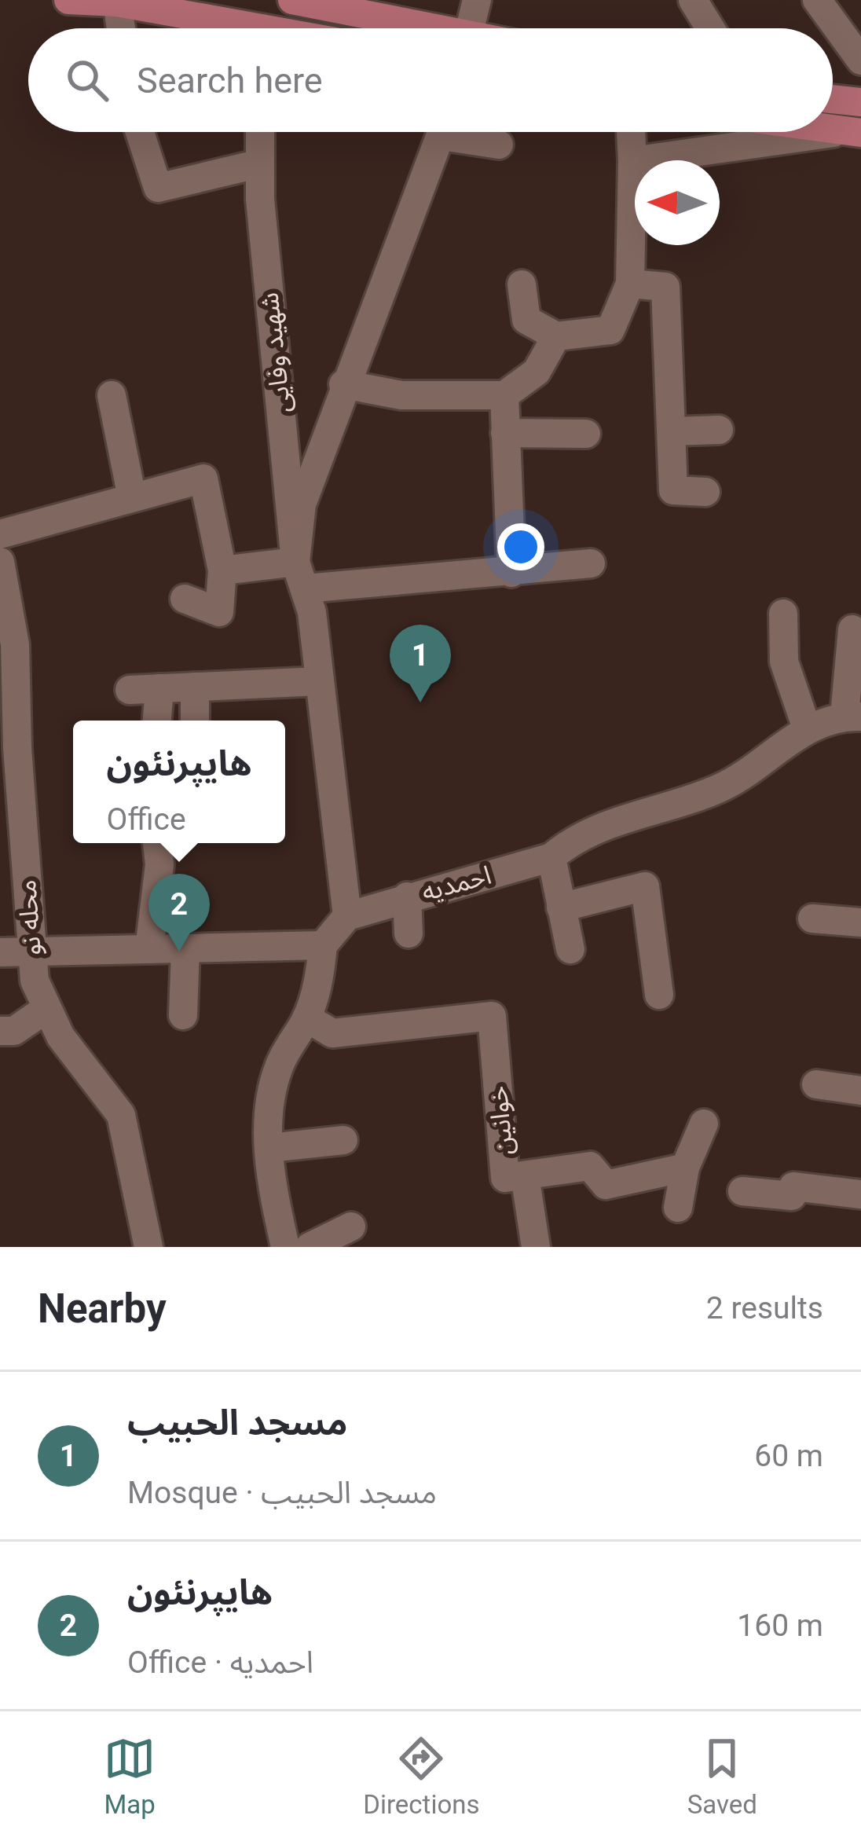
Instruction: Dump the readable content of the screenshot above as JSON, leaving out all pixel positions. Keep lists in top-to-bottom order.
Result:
{
  "streets": {
    "street": [
      "شهید وفایی",
      "احمدیه",
      "محله نو",
      "خوانین"
    ]
  },
  "north": "left",
  "page": {
    "search": "Search here",
    "pins": ["1", "2"],
    "popup": ["هایپرنئون", "Office"],
    "heading": ["Nearby", "2 results"],
    "list": [
      {
        "mark": "1",
        "name": "مسجد الحبیب",
        "note": "Mosque · مسجد الحبیب",
        "value": "60 m"
      },
      {
        "mark": "2",
        "name": "هایپرنئون",
        "note": "Office · احمدیه",
        "value": "160 m"
      }
    ],
    "nav": ["Map", "Directions", "Saved"]
  }
}
